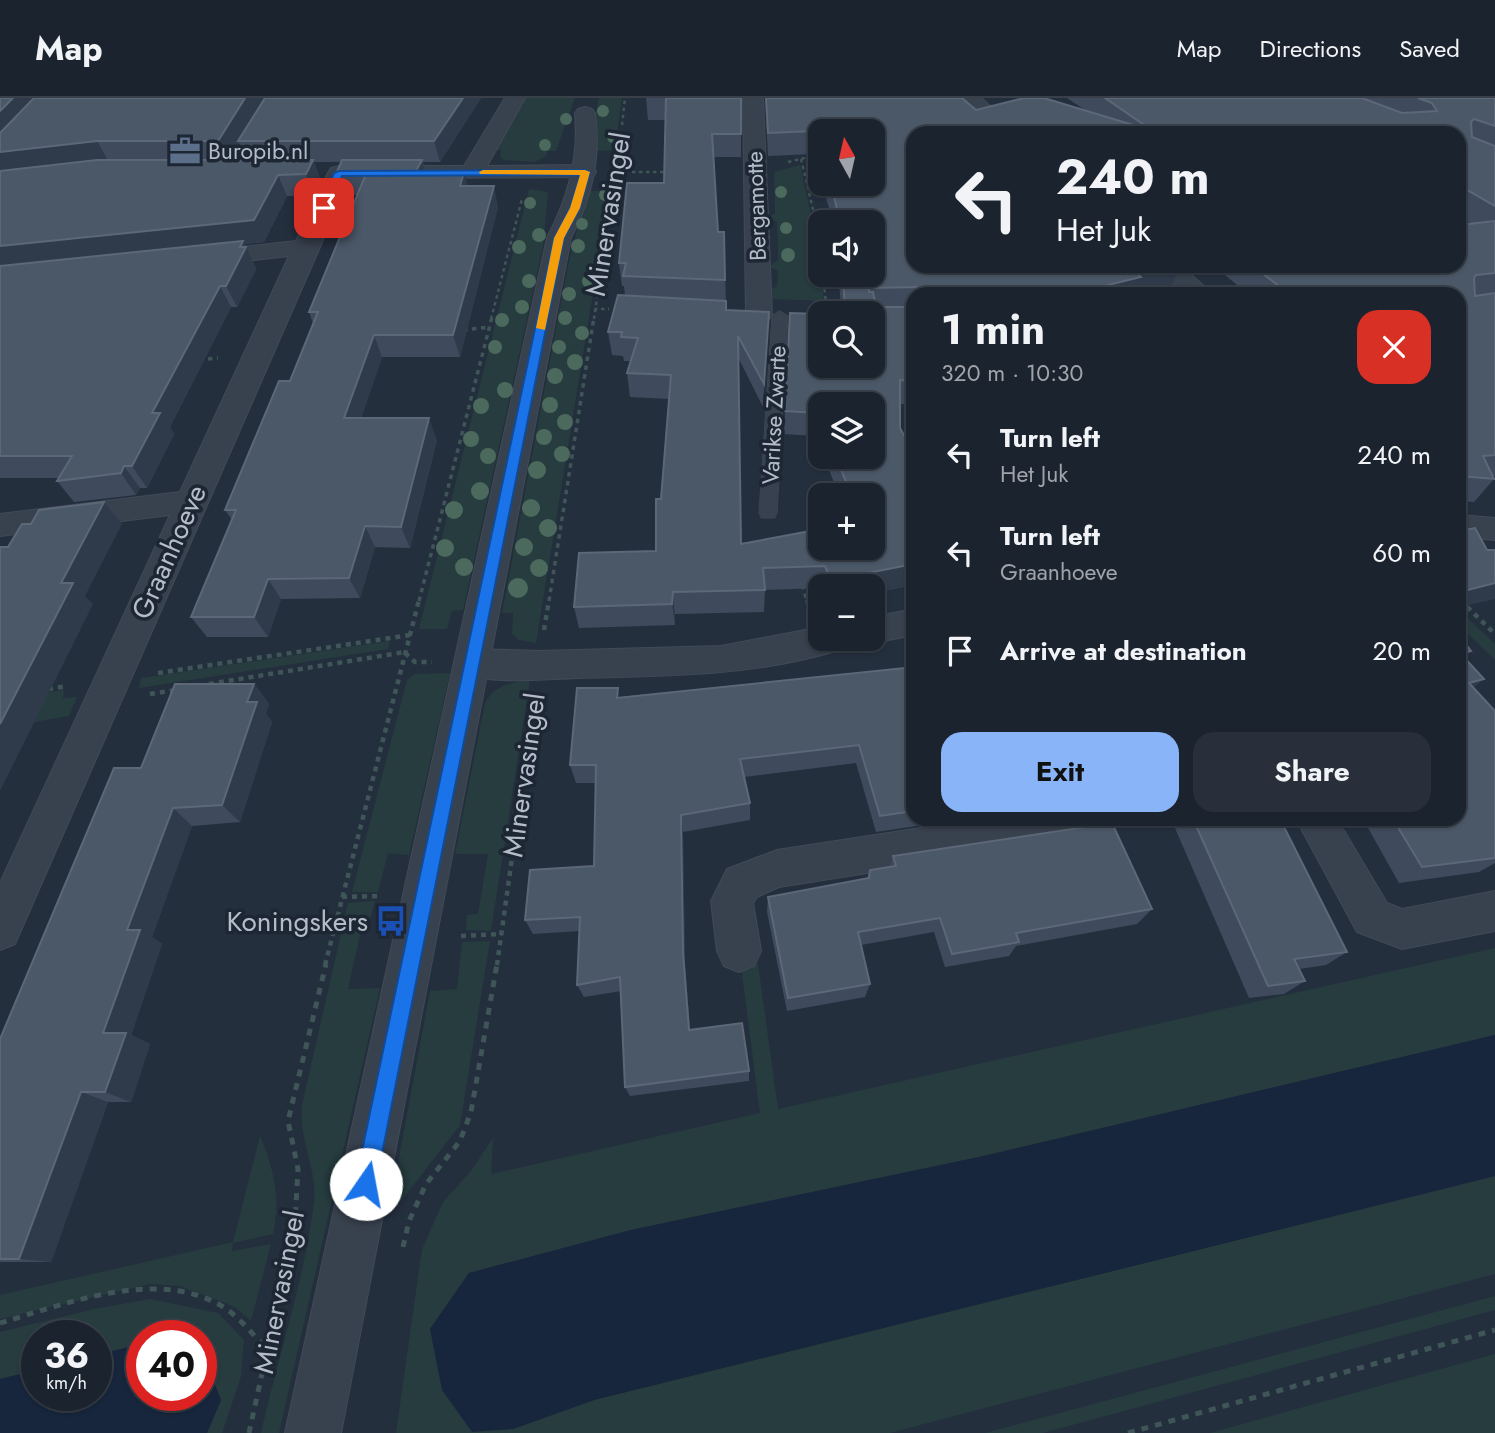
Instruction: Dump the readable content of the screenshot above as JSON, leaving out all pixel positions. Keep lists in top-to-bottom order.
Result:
{
  "streets": {
    "street": ["Bergamotte", "Minervasingel", "Graanhoeve"],
    "lane": ["Varikse Zwarte"]
  },
  "crossings": [
    ["Bergamotte", "Varikse Zwarte"]
  ],
  "places": {
    "office": ["Buropib.nl"],
    "bus stop": ["Koningskers"]
  },
  "north": "top",
  "page": {
    "header": "Map",
    "nav": ["Map", "Directions", "Saved"],
    "map_buttons": ["+", "−"],
    "turn": ["240 m", "Het Juk"],
    "heading": ["1 min", "320 m · 10:30"],
    "list": [
      {
        "name": "Turn left",
        "note": "Het Juk",
        "value": "240 m"
      },
      {
        "name": "Turn left",
        "note": "Graanhoeve",
        "value": "60 m"
      },
      {
        "name": "Arrive at destination",
        "value": "20 m"
      }
    ],
    "buttons": ["Exit", "Share"],
    "speed": "36 km/h",
    "limit": "40"
  }
}
